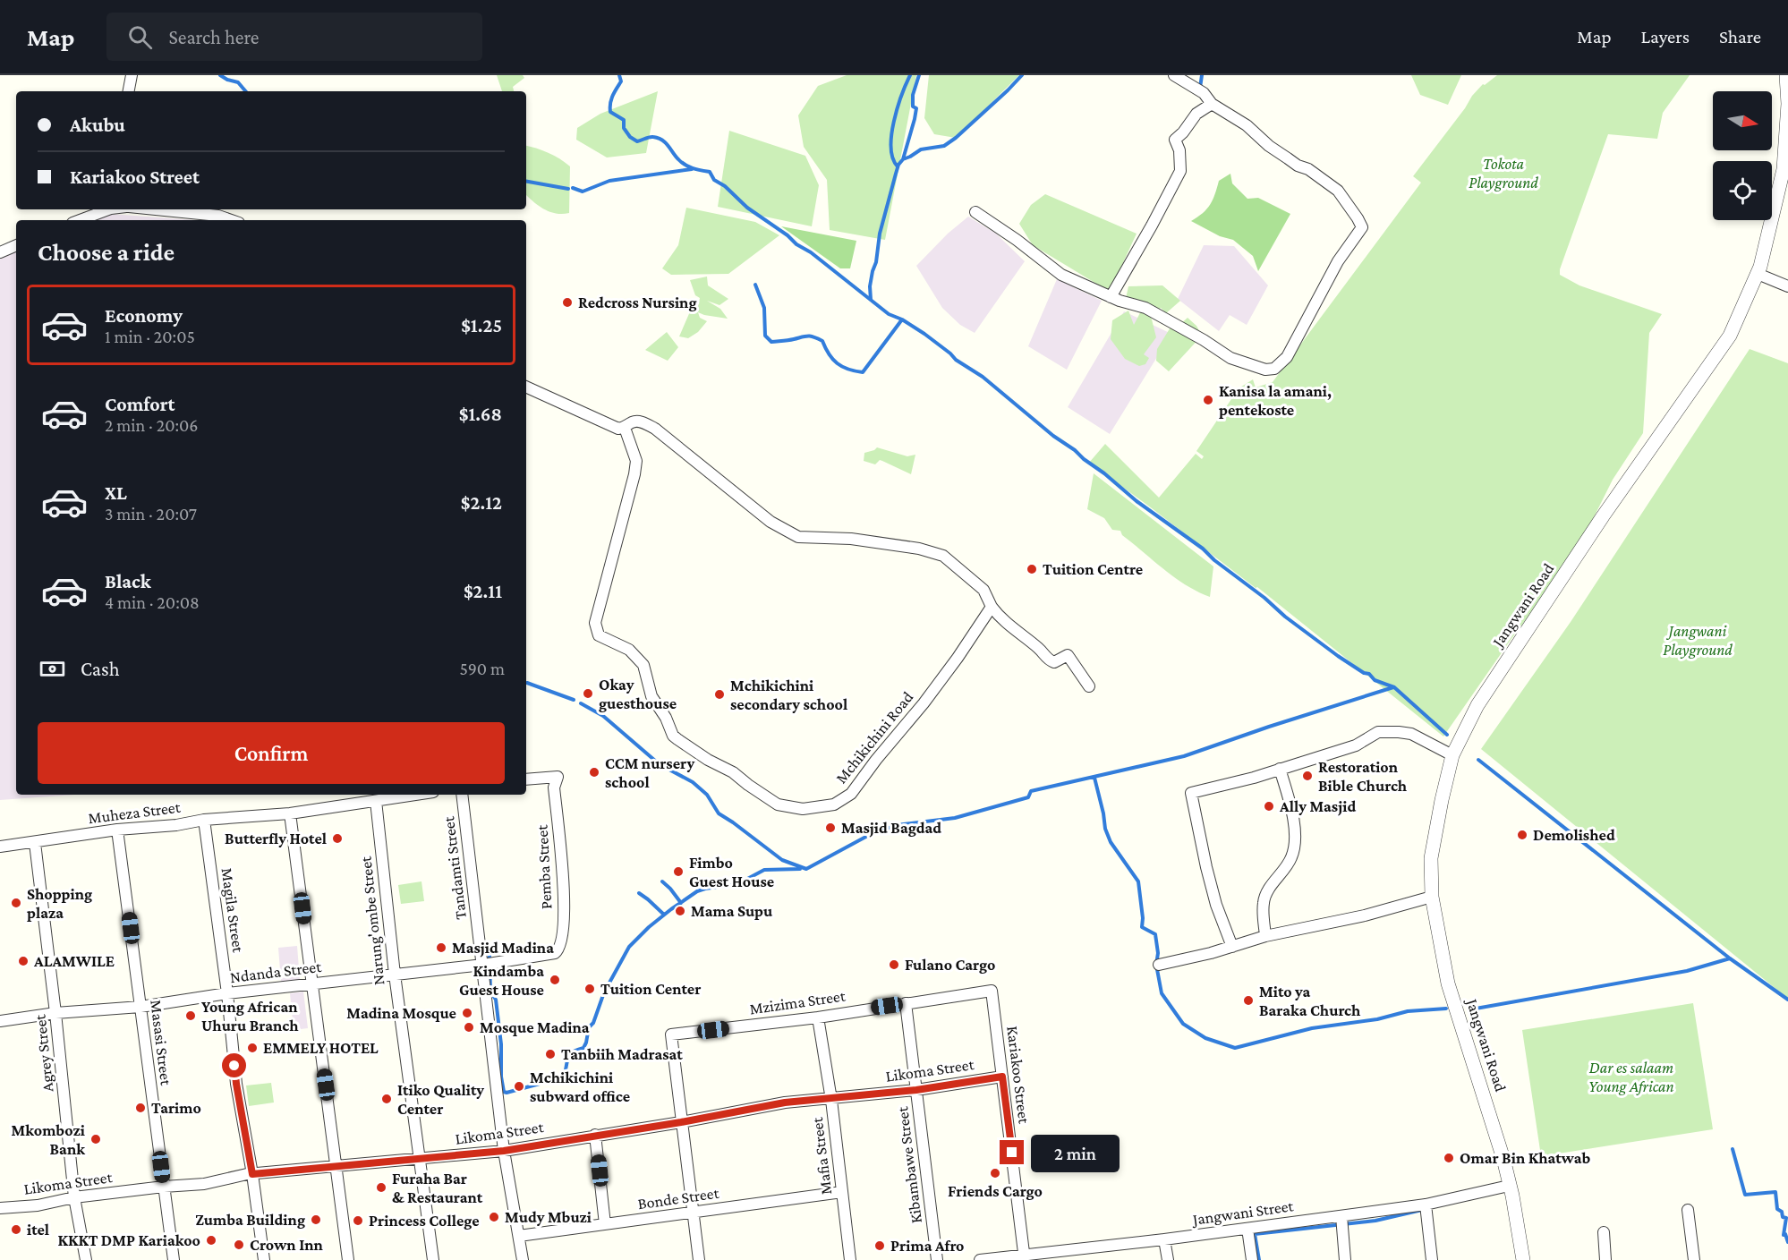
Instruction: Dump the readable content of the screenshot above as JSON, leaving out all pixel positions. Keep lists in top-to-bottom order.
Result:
{
  "streets": {
    "street": [
      "Jangwani Road",
      "Mchikichini Road",
      "Muheza Street",
      "Pemba Street",
      "Tandamti Street",
      "Magila Street",
      "Narung'ombe Street",
      "Ndanda Street",
      "Mzizima Street",
      "Masasi Street",
      "Agrey Street",
      "Likoma Street",
      "Kariakoo Street",
      "Mafia Street",
      "Kibambawe Street",
      "Bonde Street",
      "Jangwani Street"
    ]
  },
  "crossings": [
    ["Jangwani Road", "Jangwani Street"],
    ["Muheza Street", "Magila Street"],
    ["Muheza Street", "Narung'ombe Street"],
    ["Muheza Street", "Masasi Street"],
    ["Muheza Street", "Agrey Street"],
    ["Pemba Street", "Ndanda Street"],
    ["Tandamti Street", "Ndanda Street"],
    ["Tandamti Street", "Likoma Street"],
    ["Tandamti Street", "Bonde Street"],
    ["Magila Street", "Ndanda Street"],
    ["Magila Street", "Likoma Street"],
    ["Narung'ombe Street", "Ndanda Street"],
    ["Narung'ombe Street", "Likoma Street"],
    ["Ndanda Street", "Masasi Street"],
    ["Ndanda Street", "Agrey Street"],
    ["Mzizima Street", "Likoma Street"],
    ["Mzizima Street", "Kariakoo Street"],
    ["Mzizima Street", "Mafia Street"],
    ["Mzizima Street", "Kibambawe Street"],
    ["Masasi Street", "Likoma Street"],
    ["Agrey Street", "Likoma Street"],
    ["Likoma Street", "Kariakoo Street"],
    ["Likoma Street", "Mafia Street"],
    ["Likoma Street", "Kibambawe Street"],
    ["Kariakoo Street", "Jangwani Street"],
    ["Mafia Street", "Bonde Street"]
  ],
  "parks": ["Tokota Playground", "Jangwani Playground", "Dar es salaam Young African"],
  "places": [
    "Redcross Nursing",
    "Kanisa la amani, pentekoste",
    "Tuition Centre",
    "Okay guesthouse",
    "Mchikichini secondary school",
    "CCM nursery school",
    "Restoration Bible Church",
    "Ally Masjid",
    "Masjid Bagdad",
    "Demolished",
    "Butterfly Hotel",
    "Fimbo Guest House",
    "Shopping plaza",
    "Mama Supu",
    "Masjid Madina",
    "ALAMWILE",
    "Fulano Cargo",
    "Kindamba Guest House",
    "Tuition Center",
    "Mito ya Baraka Church",
    "Madina Mosque",
    "Young African Uhuru Branch",
    "Mosque Madina",
    "EMMELY HOTEL",
    "Tanbiih Madrasat",
    "Mchikichini subward office",
    "Itiko Quality Center",
    "Tarimo",
    "Mkombozi Bank",
    "Omar Bin Khatwab",
    "Friends Cargo",
    "Furaha Bar & Restaurant",
    "Mudy Mbuzi",
    "Zumba Building",
    "Princess College",
    "itel",
    "KKKT DMP Kariakoo",
    "Crown Inn",
    "Prima Afro"
  ],
  "north": "right",
  "page": {
    "header": "Map",
    "search": "Search here",
    "nav": ["Map", "Layers", "Share"],
    "banner": ["Akubu", "Kariakoo Street"],
    "heading": "Choose a ride",
    "list": [
      {
        "name": "Economy",
        "note": "1 min · 20:05",
        "value": "$1.25"
      },
      {
        "name": "Comfort",
        "note": "2 min · 20:06",
        "value": "$1.68"
      },
      {
        "name": "XL",
        "note": "3 min · 20:07",
        "value": "$2.12"
      },
      {
        "name": "Black",
        "note": "4 min · 20:08",
        "value": "$2.11"
      }
    ],
    "pay": ["Cash", "590 m"],
    "buttons": "Confirm",
    "bubble": "2 min"
  }
}
